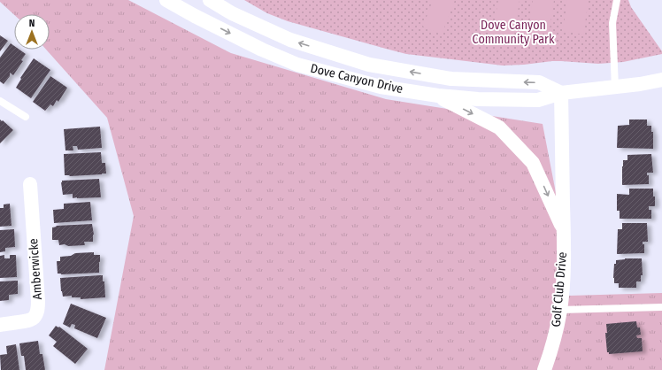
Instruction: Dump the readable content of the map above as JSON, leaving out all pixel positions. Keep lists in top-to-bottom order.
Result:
{
  "streets": {
    "street": ["Dove Canyon Drive", "Amberwicke", "Golf Club Drive"]
  },
  "crossings": [
    ["Dove Canyon Drive", "Golf Club Drive"]
  ],
  "one_way": ["Golf Club Drive"],
  "parks": ["Dove Canyon Community Park"],
  "north": "top"
}
